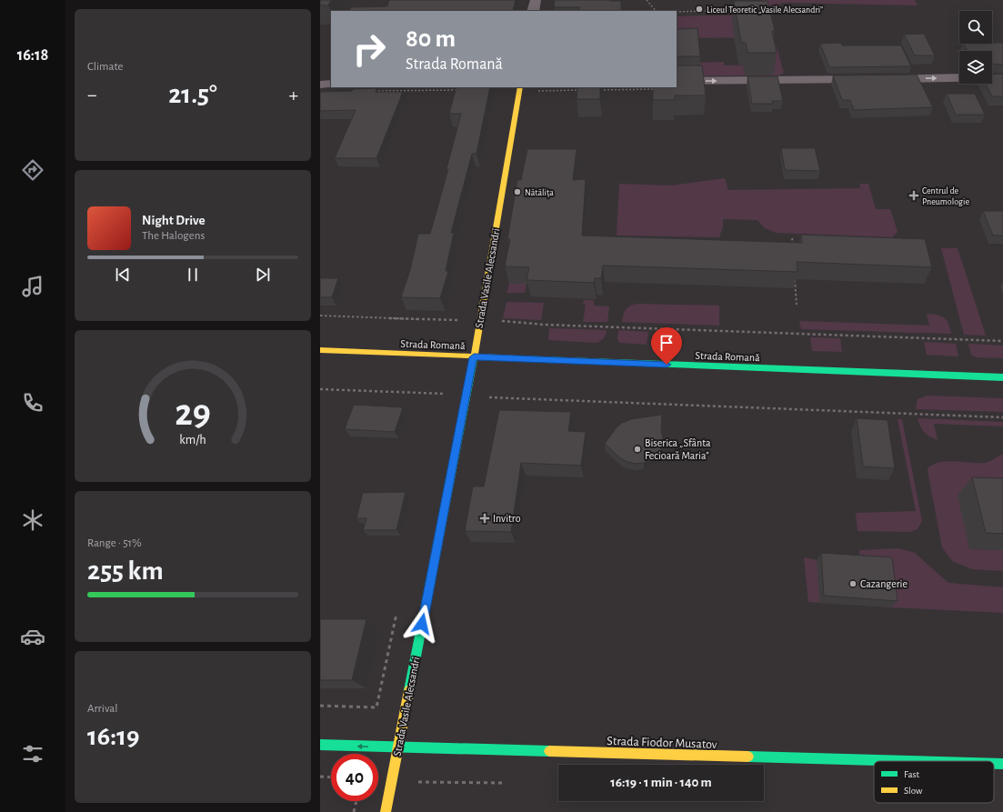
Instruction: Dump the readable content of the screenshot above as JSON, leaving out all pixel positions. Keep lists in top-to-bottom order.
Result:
{
  "streets": {
    "street": ["Strada Vasile Alecsandri", "Strada Romană", "Strada Fiodor Musatov"]
  },
  "crossings": [
    ["Strada Vasile Alecsandri", "Strada Romană"],
    ["Strada Vasile Alecsandri", "Strada Fiodor Musatov"]
  ],
  "places": {
    "other": [
      "Liceul Teoretic „Vasile Alecsandri”",
      "Nătălița",
      "Biserica „Sfânta Fecioară Maria”",
      "Cazangerie"
    ],
    "health": ["Centrul de Pneumologie", "Invitro"]
  },
  "legend": ["Fast", "Slow"],
  "page": {
    "tabs": "16:18",
    "tile": [
      "Climate",
      ["Range · 51%", "255 km"],
      ["Arrival", "16:19"]
    ],
    "turn": ["80 m", "Strada Romană"],
    "heat": ["−", "21.5°", "+"],
    "song": ["Night Drive", "The Halogens"],
    "limit": "40",
    "trip": "16:19 · 1 min · 140 m",
    "gauge": ["29", "km/h"]
  }
}
